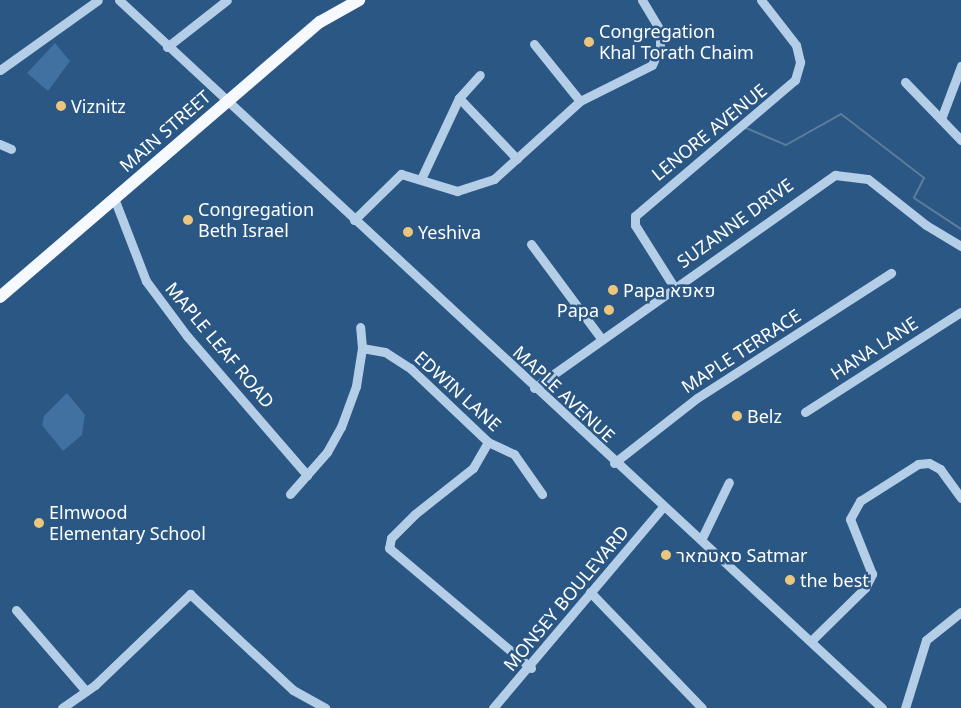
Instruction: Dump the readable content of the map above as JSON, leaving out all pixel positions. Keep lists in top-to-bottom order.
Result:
{
  "streets": {
    "main road": ["MAIN STREET"],
    "street": [
      "LENORE AVENUE",
      "SUZANNE DRIVE",
      "MAPLE LEAF ROAD",
      "HANA LANE",
      "MAPLE TERRACE",
      "EDWIN LANE",
      "MAPLE AVENUE",
      "MONSEY BOULEVARD"
    ]
  },
  "crossings": [
    ["MAIN STREET", "MAPLE LEAF ROAD"],
    ["MAIN STREET", "MAPLE AVENUE"],
    ["LENORE AVENUE", "SUZANNE DRIVE"],
    ["SUZANNE DRIVE", "MAPLE AVENUE"],
    ["MAPLE TERRACE", "MAPLE AVENUE"],
    ["MAPLE AVENUE", "MONSEY BOULEVARD"]
  ],
  "places": [
    "Congregation Khal Torath Chaim",
    "Viznitz",
    "Congregation Beth Israel",
    "Yeshiva",
    "Papa פאפא",
    "Papa",
    "Belz",
    "Elmwood Elementary School",
    "סאטמאר Satmar",
    "the best"
  ]
}
